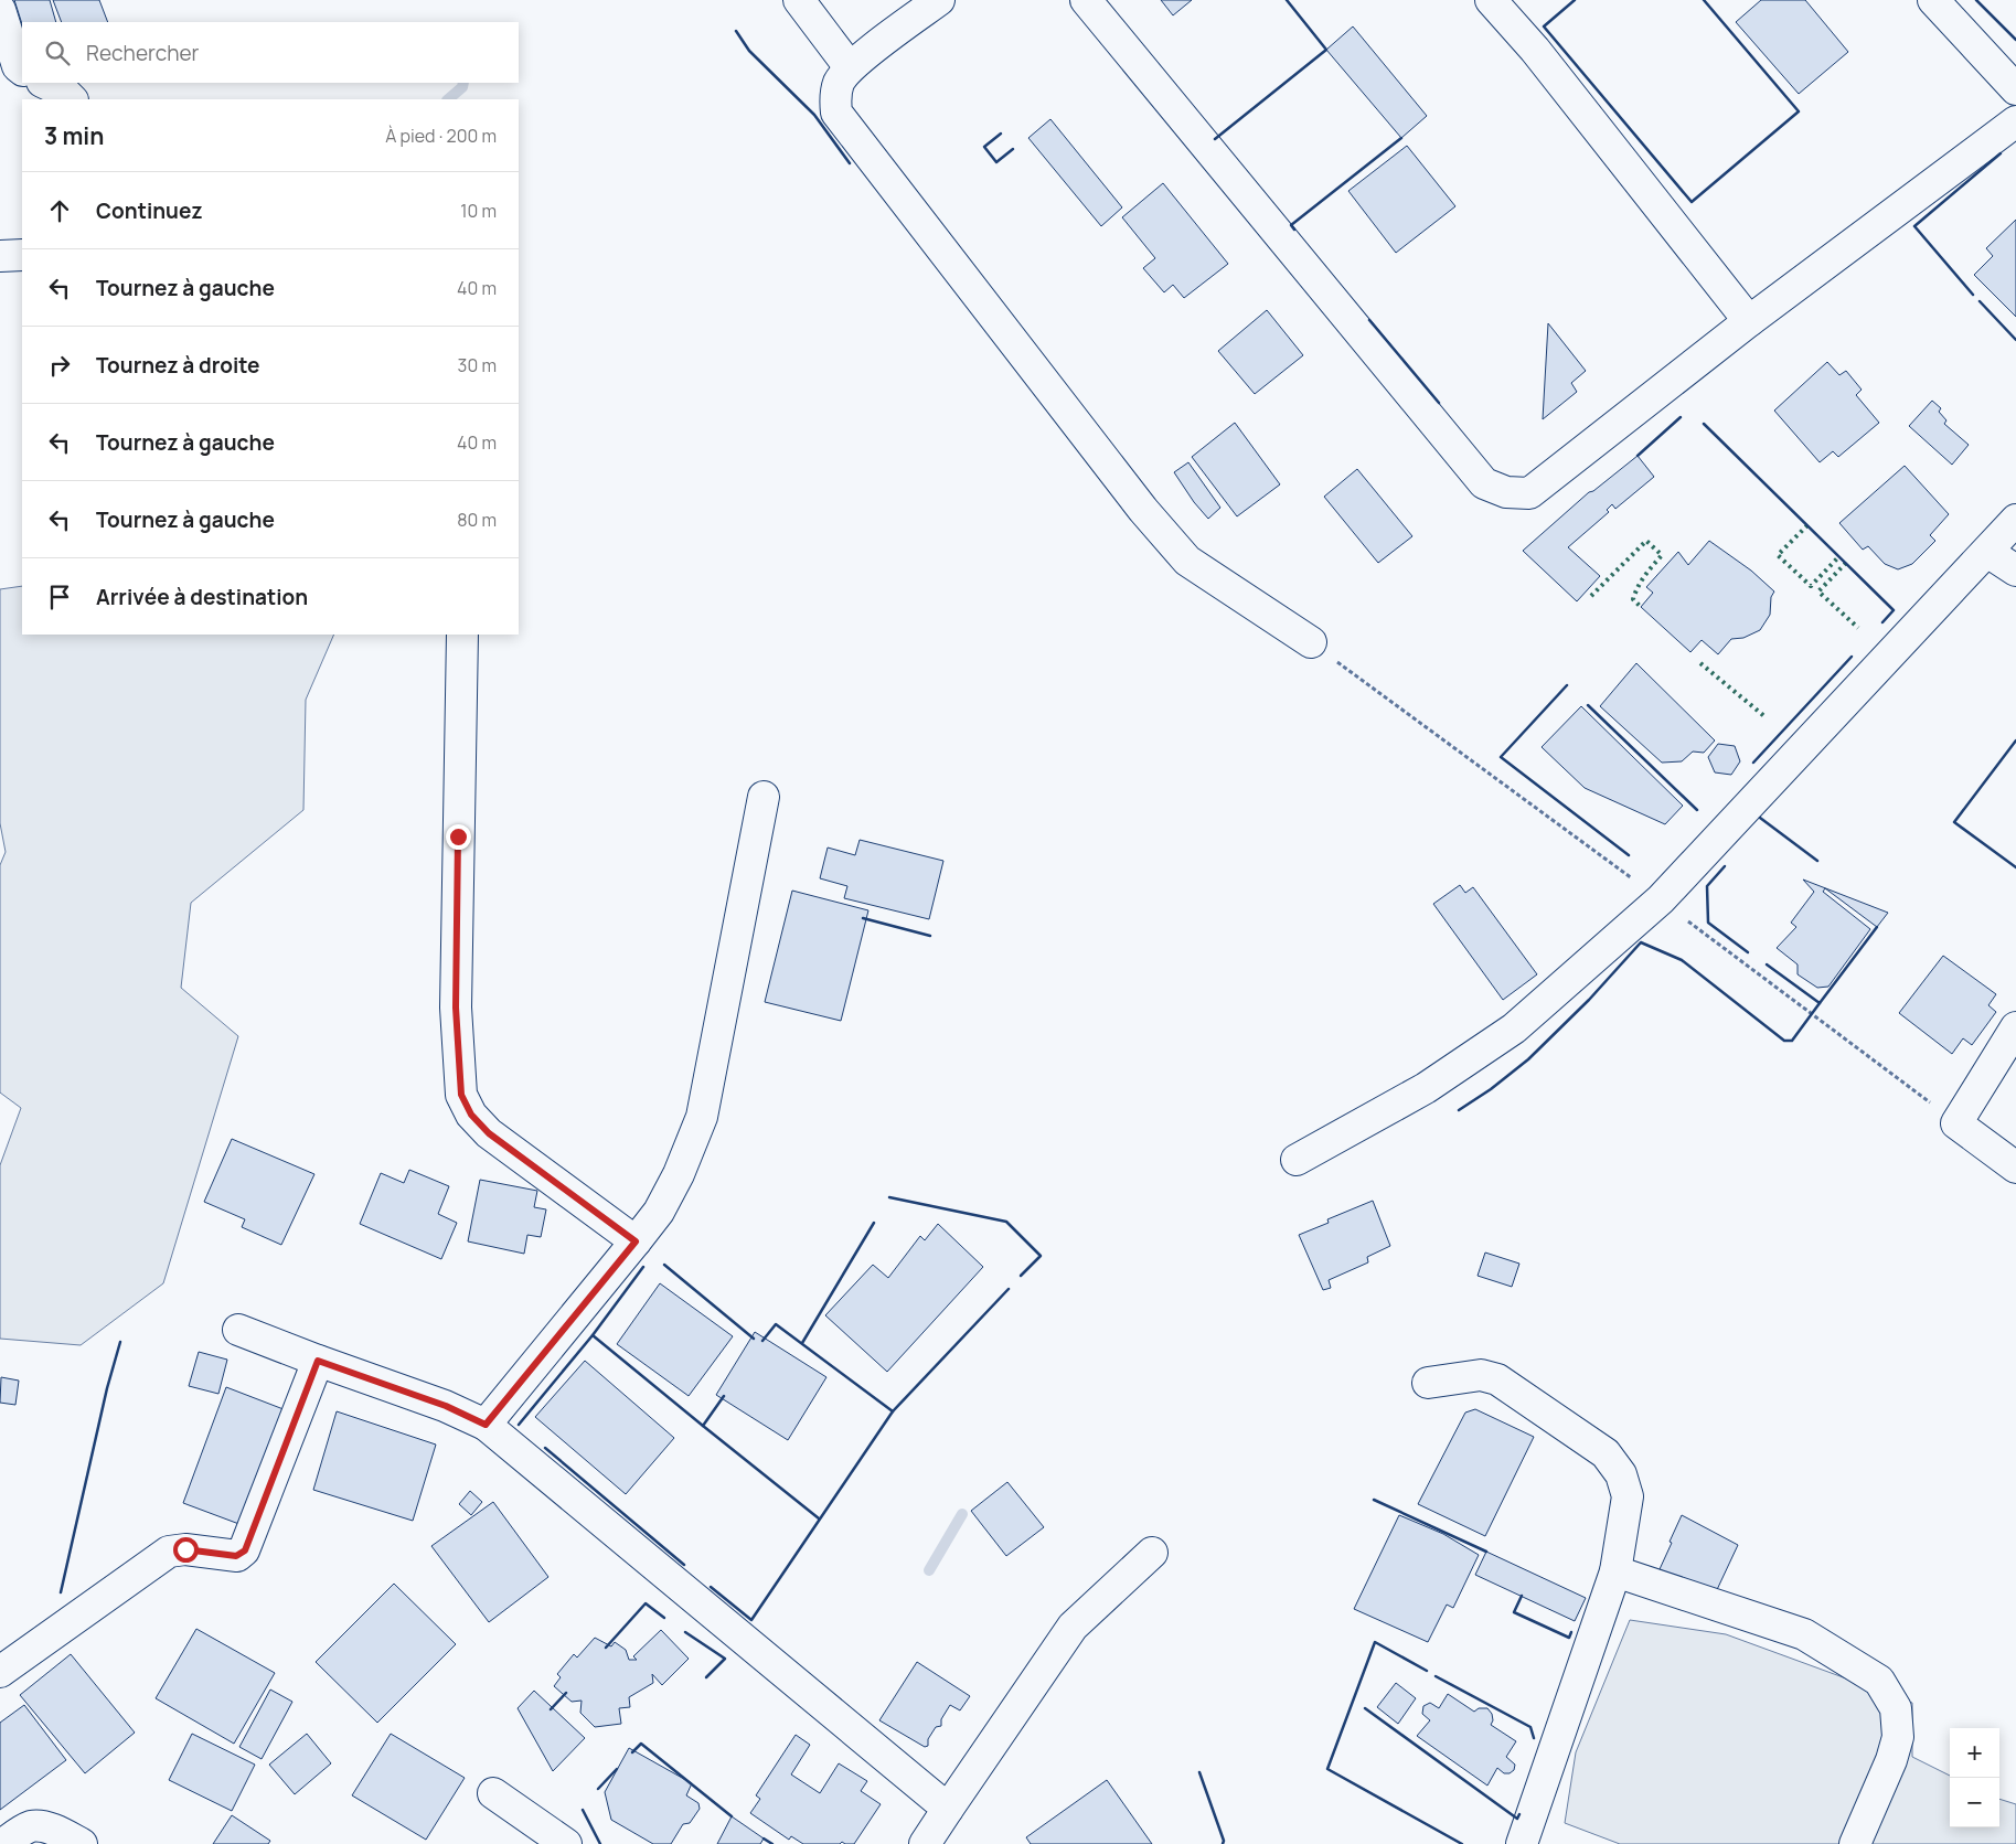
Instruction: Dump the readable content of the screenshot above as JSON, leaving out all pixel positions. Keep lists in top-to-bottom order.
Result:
{
  "page": {
    "search": "Rechercher",
    "heading": ["3 min", "À pied · 200 m"],
    "list": [
      ["Continuez", "10 m"],
      ["Tournez à gauche", "40 m"],
      ["Tournez à droite", "30 m"],
      ["Tournez à gauche", "40 m"],
      ["Tournez à gauche", "80 m"],
      "Arrivée à destination"
    ],
    "map_buttons": ["+", "−"]
  }
}
